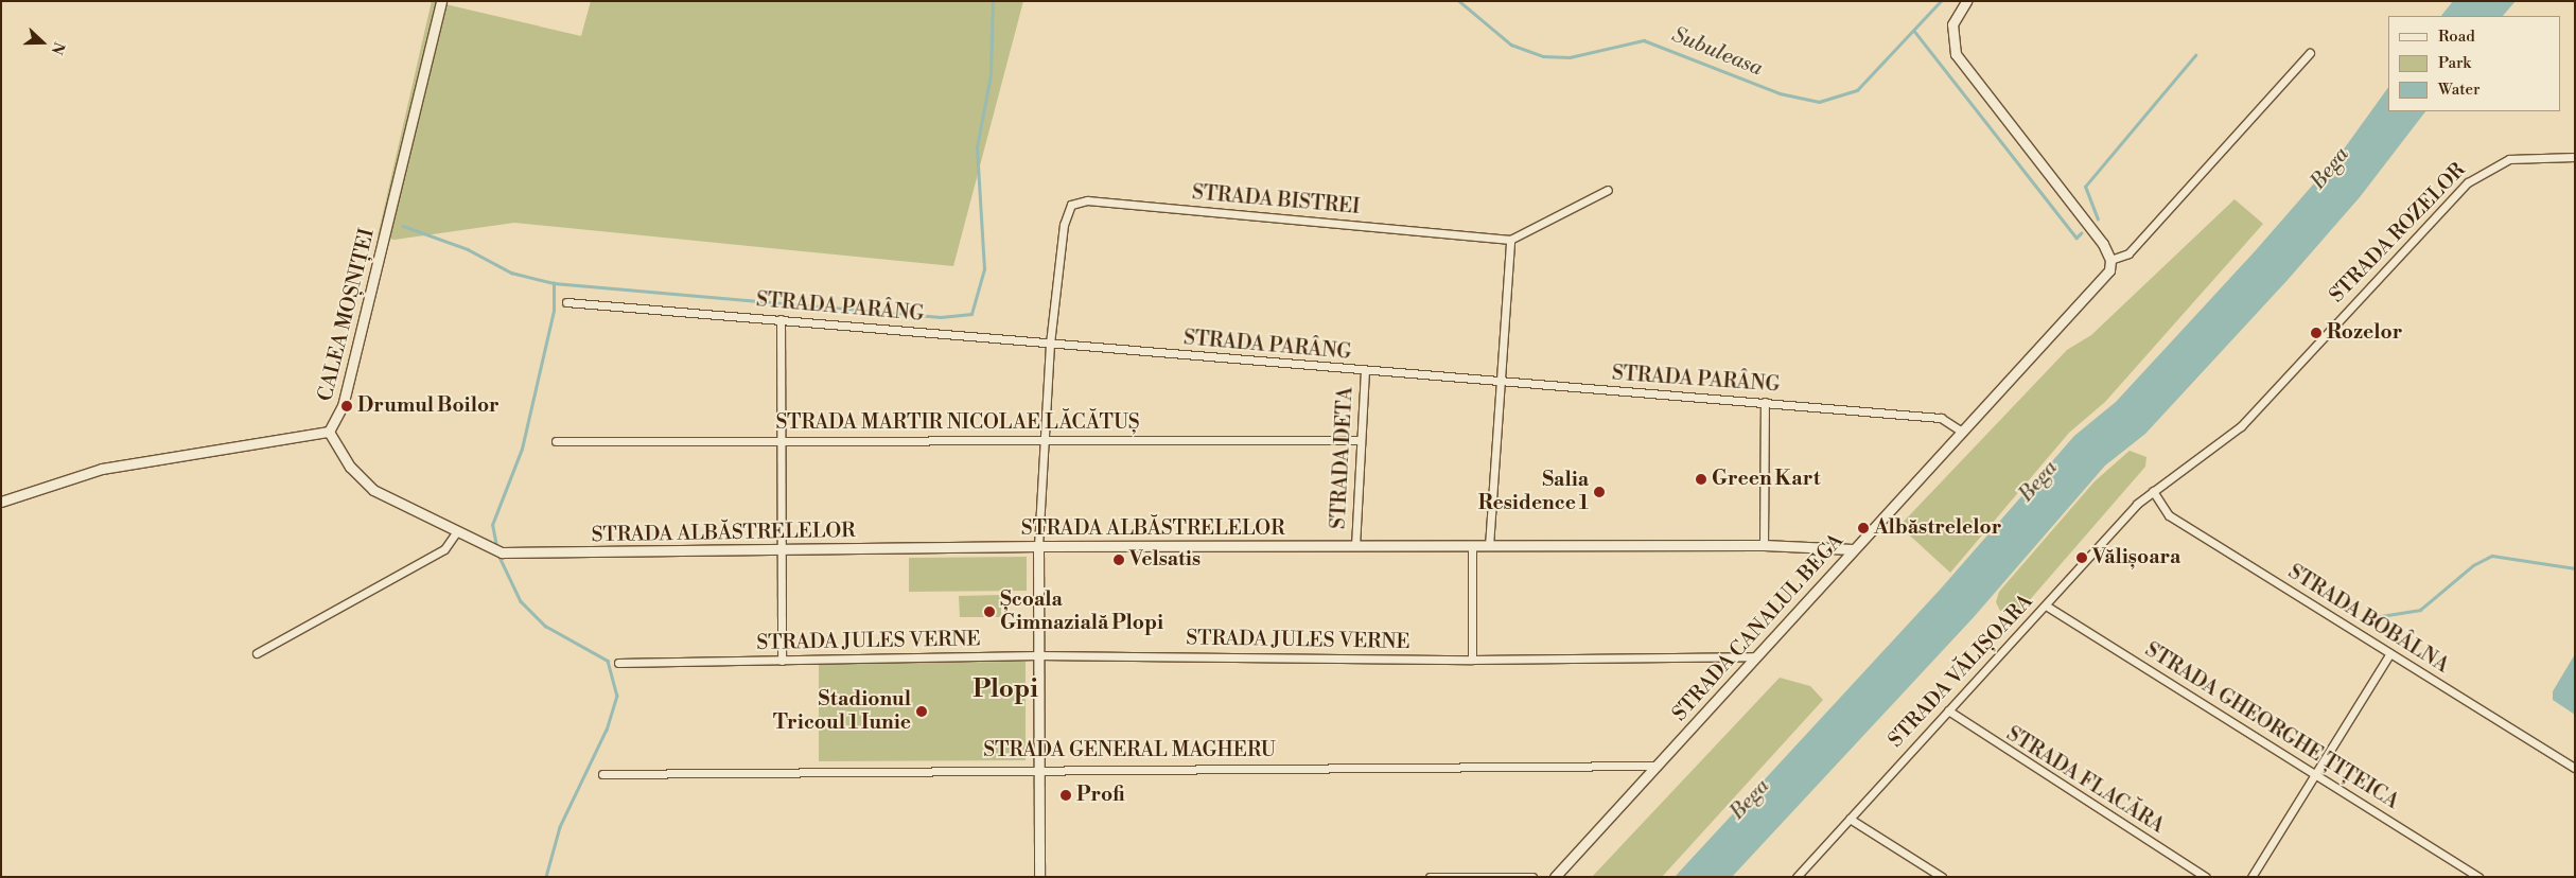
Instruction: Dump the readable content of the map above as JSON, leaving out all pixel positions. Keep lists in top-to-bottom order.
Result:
{
  "streets": {
    "street": [
      "STRADA BISTREI",
      "STRADA ROZELOR",
      "STRADA PARÂNG",
      "CALEA MOȘNIȚEI",
      "STRADA MARTIR NICOLAE LĂCĂTUȘ",
      "STRADA DETA",
      "STRADA ALBĂSTRELELOR",
      "STRADA BOBÂLNA",
      "STRADA CANALUL BEGA",
      "STRADA JULES VERNE",
      "STRADA VĂLIȘOARA",
      "STRADA GHEORGHE ȚIȚEICA",
      "STRADA GENERAL MAGHERU",
      "STRADA FLACĂRA"
    ]
  },
  "crossings": [
    ["STRADA BISTREI", "STRADA PARÂNG"],
    ["STRADA BISTREI", "STRADA MARTIR NICOLAE LĂCĂTUȘ"],
    ["STRADA BISTREI", "STRADA ALBĂSTRELELOR"],
    ["STRADA ROZELOR", "STRADA BOBÂLNA"],
    ["STRADA ROZELOR", "STRADA VĂLIȘOARA"],
    ["STRADA PARÂNG", "STRADA DETA"],
    ["STRADA PARÂNG", "STRADA CANALUL BEGA"],
    ["CALEA MOȘNIȚEI", "STRADA ALBĂSTRELELOR"],
    ["STRADA MARTIR NICOLAE LĂCĂTUȘ", "STRADA DETA"],
    ["STRADA DETA", "STRADA ALBĂSTRELELOR"],
    ["STRADA ALBĂSTRELELOR", "STRADA CANALUL BEGA"],
    ["STRADA BOBÂLNA", "STRADA VĂLIȘOARA"],
    ["STRADA CANALUL BEGA", "STRADA JULES VERNE"],
    ["STRADA CANALUL BEGA", "STRADA GENERAL MAGHERU"],
    ["STRADA VĂLIȘOARA", "STRADA GHEORGHE ȚIȚEICA"],
    ["STRADA VĂLIȘOARA", "STRADA FLACĂRA"]
  ],
  "districts": ["Plopi"],
  "water": ["Subuleasa", "Bega"],
  "places": [
    "Rozelor",
    "Drumul Boilor",
    "Green Kart",
    "Salia Residence 1",
    "Albăstrelelor",
    "Vălișoara",
    "Velsatis",
    "Școala Gimnazială Plopi",
    "Stadionul Tricoul 1 Iunie",
    "Profi"
  ],
  "legend": ["Road", "Park", "Water"],
  "north": "right"
}
